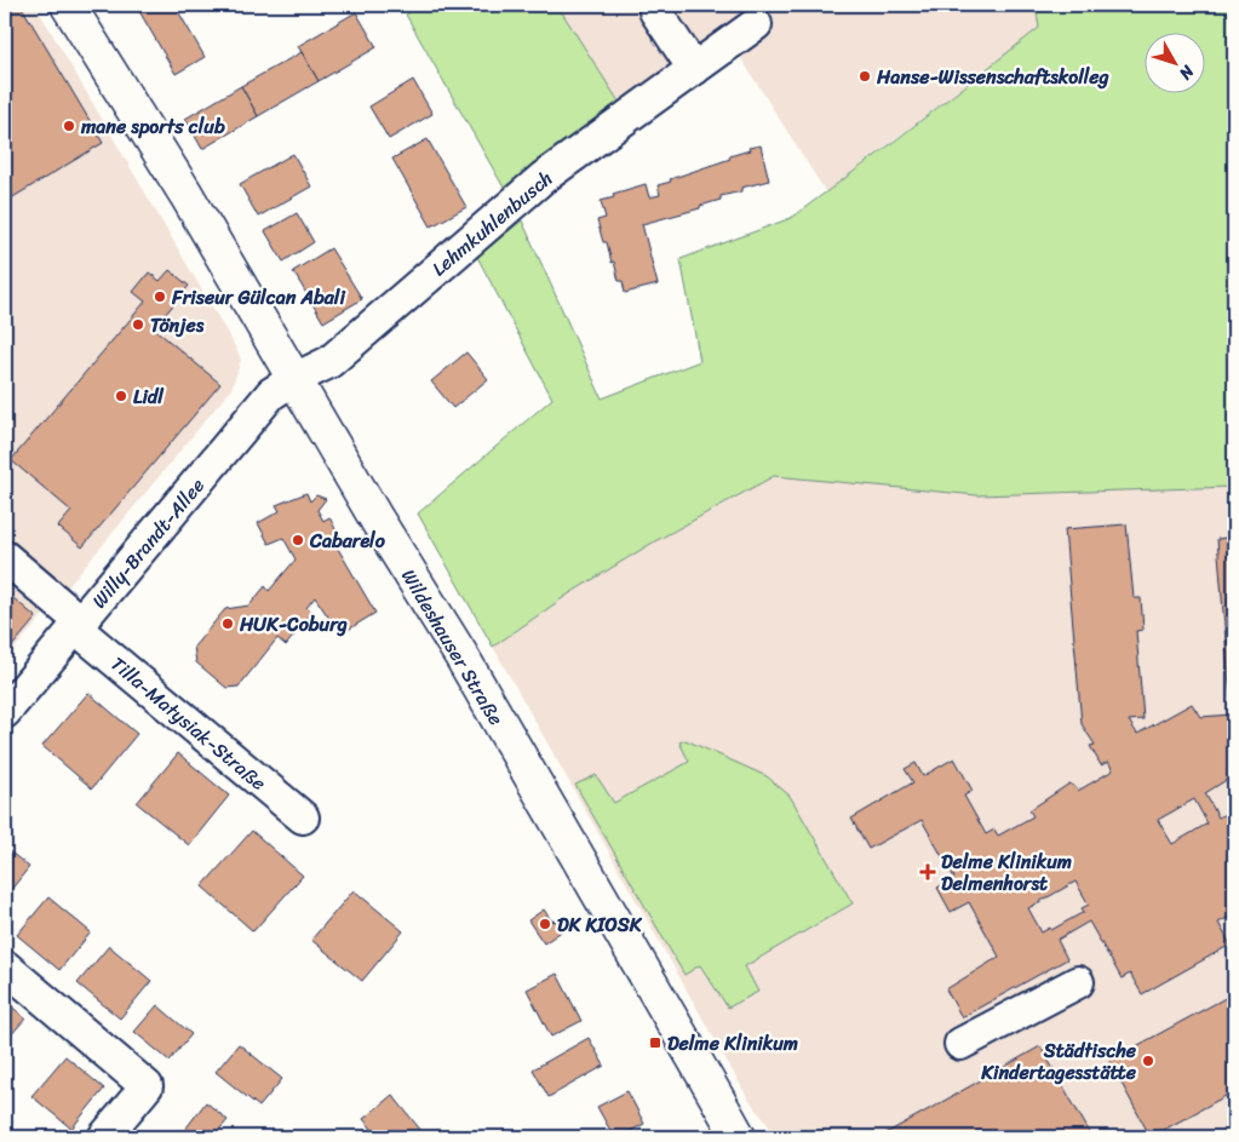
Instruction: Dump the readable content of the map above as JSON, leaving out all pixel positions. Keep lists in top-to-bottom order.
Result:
{
  "streets": {
    "main road": ["Wildeshauser Straße"],
    "street": ["Lehmkuhlenbusch", "Willy-Brandt-Allee", "Tilla-Matysiak-Straße"]
  },
  "crossings": [
    ["Lehmkuhlenbusch", "Willy-Brandt-Allee"],
    ["Lehmkuhlenbusch", "Wildeshauser Straße"],
    ["Willy-Brandt-Allee", "Wildeshauser Straße"],
    ["Willy-Brandt-Allee", "Tilla-Matysiak-Straße"]
  ],
  "places": {
    "other": [
      "Hanse-Wissenschaftskolleg",
      "mane sports club",
      "Friseur Gülcan Abali",
      "Tönjes",
      "Lidl",
      "Cabarelo",
      "HUK-Coburg",
      "DK KIOSK",
      "Städtische Kindertagesstätte"
    ],
    "health": ["Delme Klinikum Delmenhorst"],
    "transit": ["Delme Klinikum"]
  },
  "north": "bottom right"
}
